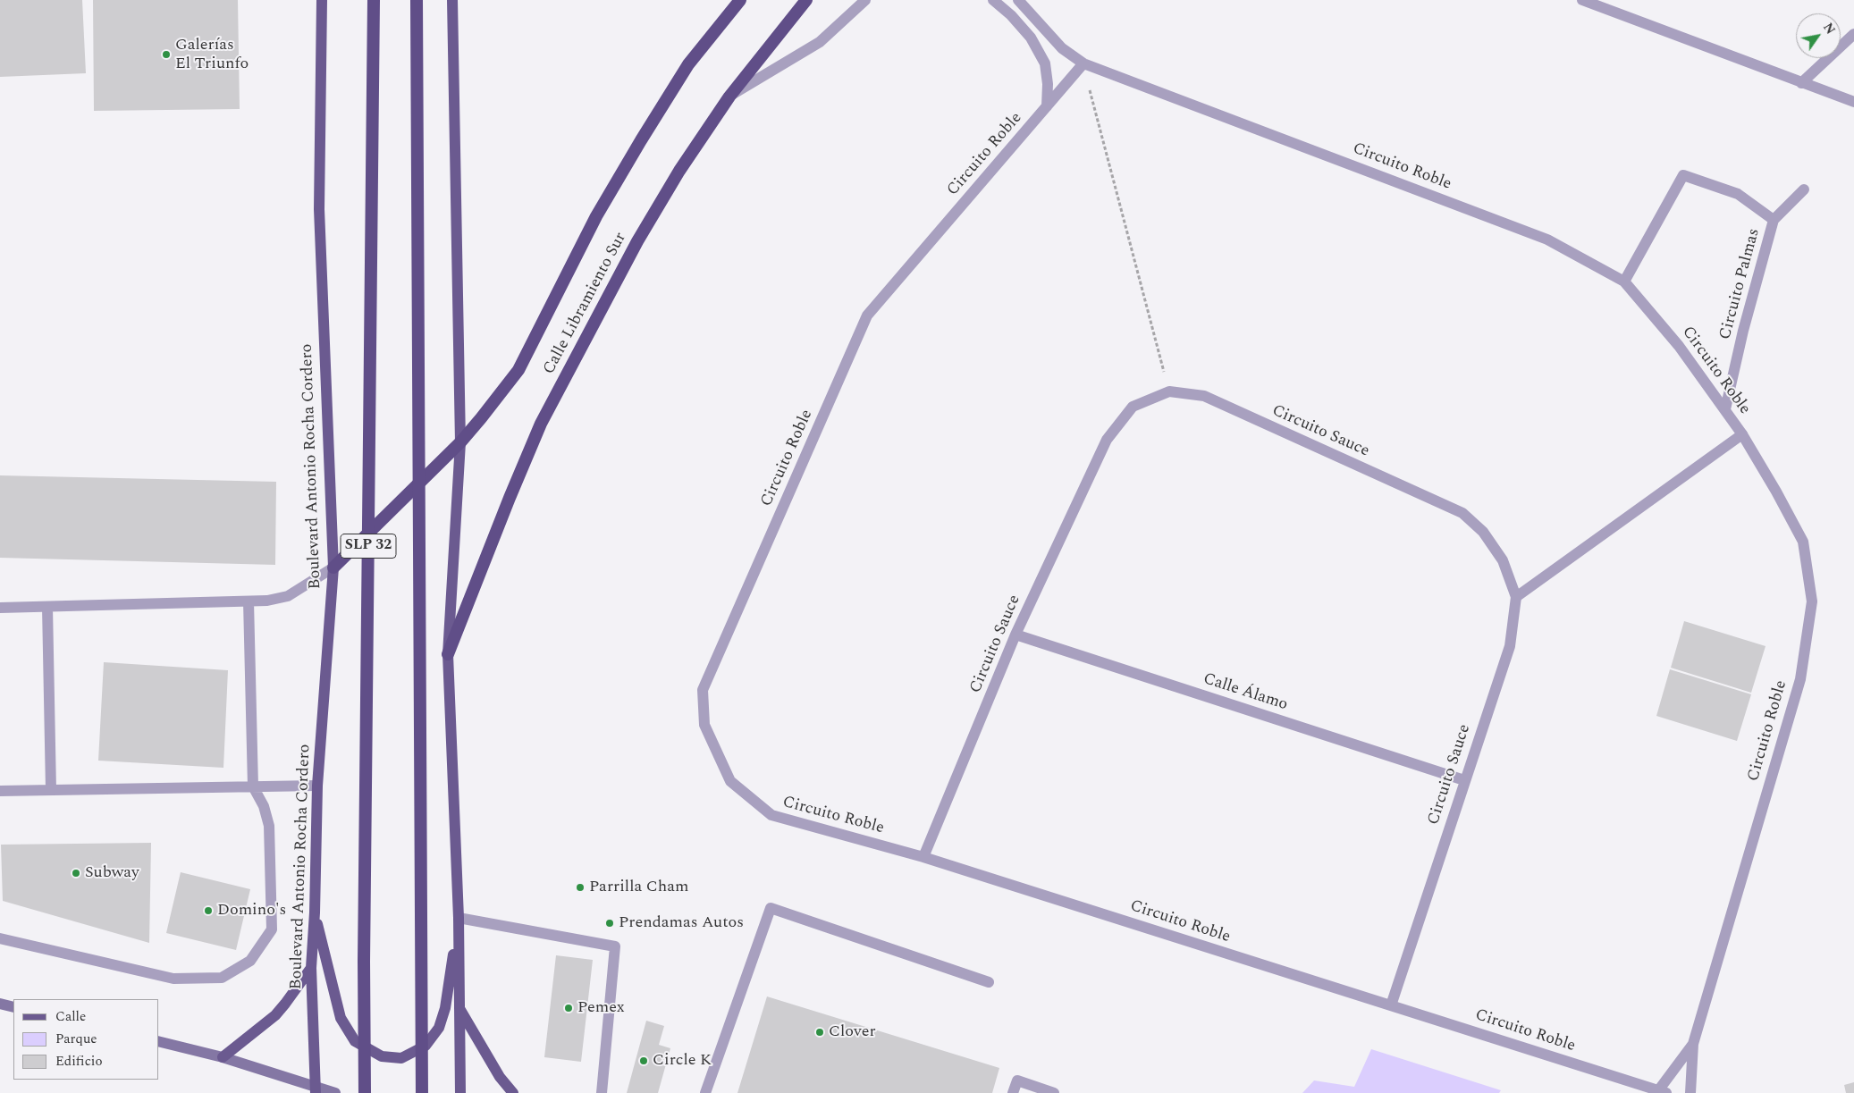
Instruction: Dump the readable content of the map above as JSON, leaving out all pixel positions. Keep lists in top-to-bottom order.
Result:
{
  "streets": {
    "highway": ["Calle Libramiento Sur", "SLP 32"],
    "main road": ["Boulevard Antonio Rocha Cordero"],
    "street": [
      "Circuito Roble",
      "Circuito Palmas",
      "Circuito Sauce",
      "Calle Álamo"
    ]
  },
  "crossings": [
    ["Circuito Roble", "Circuito Palmas"],
    ["Circuito Roble", "Circuito Sauce"],
    ["Calle Libramiento Sur", "Boulevard Antonio Rocha Cordero"],
    ["Circuito Sauce", "Calle Álamo"]
  ],
  "places": [
    "Galerías El Triunfo",
    "Subway",
    "Parrilla Cham",
    "Domino's",
    "Prendamas Autos",
    "Pemex",
    "Clover",
    "Circle K"
  ],
  "legend": ["Calle", "Parque", "Edificio"],
  "north": "top right"
}
